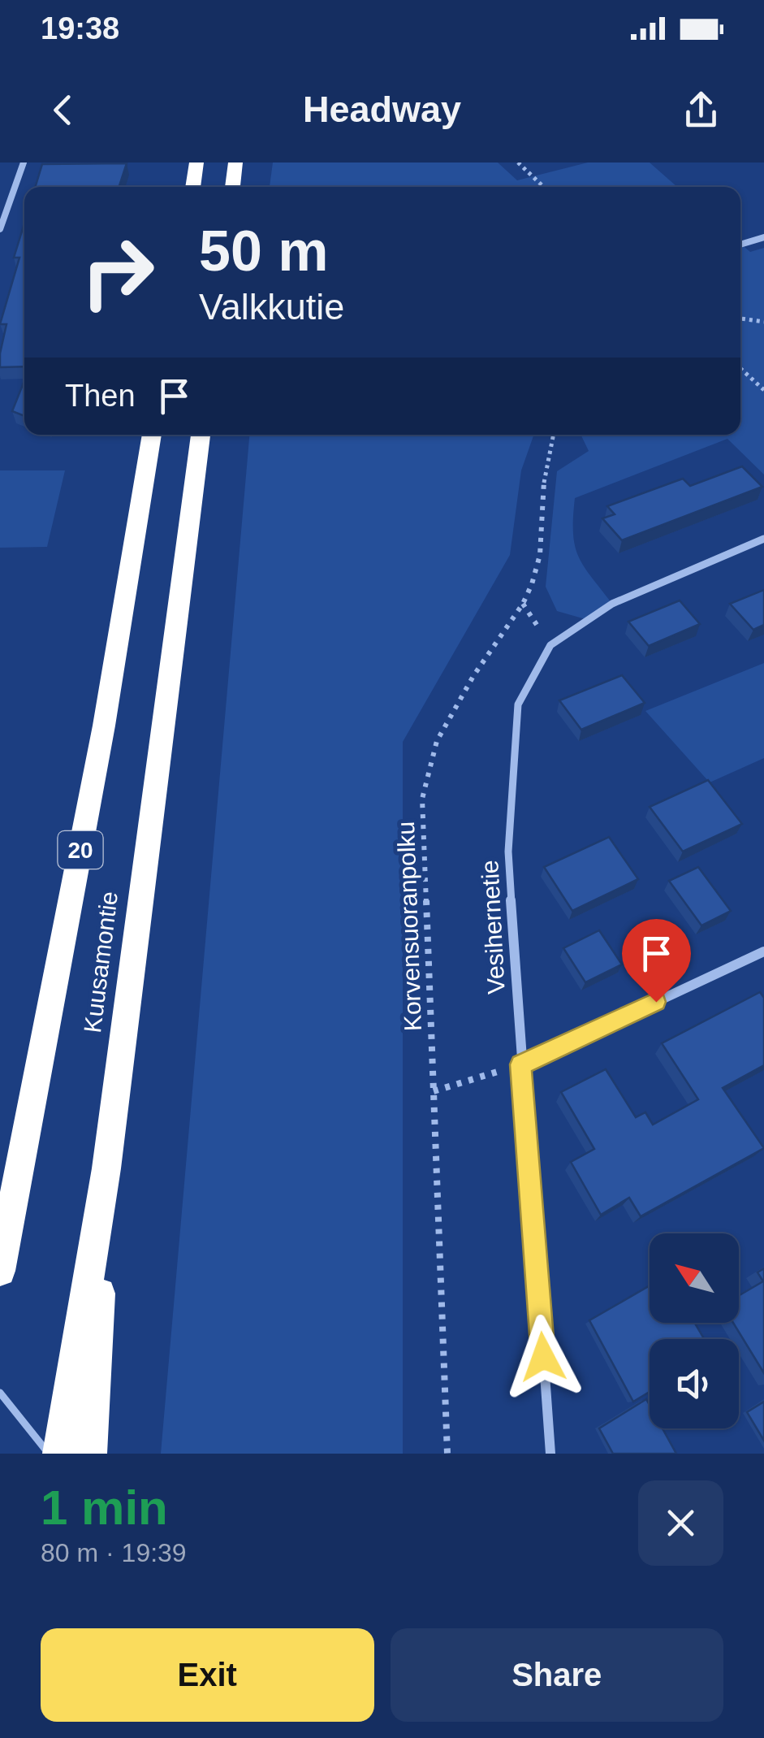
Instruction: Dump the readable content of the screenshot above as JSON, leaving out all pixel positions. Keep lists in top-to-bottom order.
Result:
{
  "streets": {
    "highway": ["20", "Kuusamontie"],
    "street": ["Vesihernetie"],
    "path": ["Korvensuoranpolku"]
  },
  "north": "top left",
  "page": {
    "status": "19:38",
    "header": "Headway",
    "turn": ["50 m", "Valkkutie"],
    "then": "Then",
    "heading": ["1 min", "80 m · 19:39"],
    "buttons": ["Exit", "Share"]
  }
}
